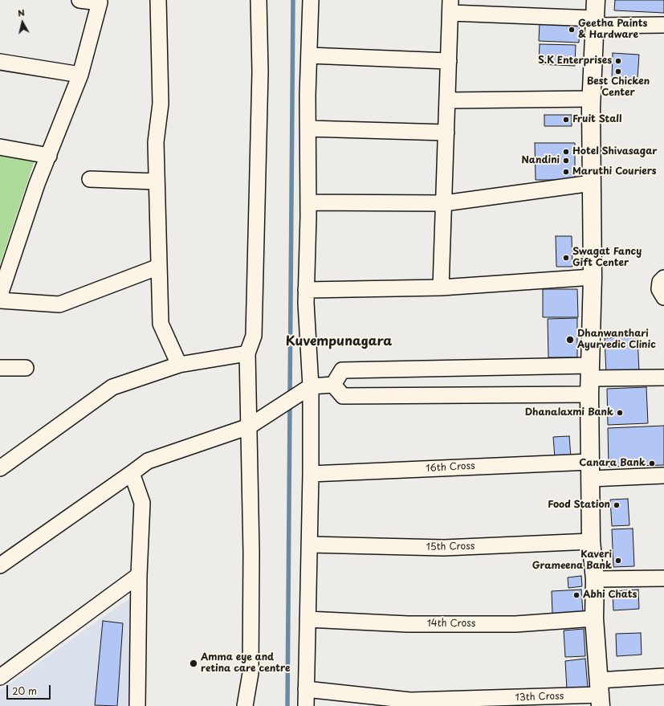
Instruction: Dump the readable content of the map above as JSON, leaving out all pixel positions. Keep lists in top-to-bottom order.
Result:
{
  "streets": {
    "street": [
      "16th Cross",
      "15th Cross",
      "14th Cross",
      "13th Cross"
    ]
  },
  "districts": ["Kuvempunagara"],
  "places": [
    "Geetha Paints & Hardware",
    "S.K Enterprises",
    "Best Chicken Center",
    "Fruit Stall",
    "Hotel Shivasagar",
    "Nandini",
    "Maruthi Couriers",
    "Swagat Fancy Gift Center",
    "Dhanwanthari Ayurvedic Clinic",
    "Dhanalaxmi Bank",
    "Canara Bank",
    "Food Station",
    "Kaveri Grameena Bank",
    "Abhi Chats",
    "Amma eye and retina care centre"
  ],
  "scale_bar": "20 m",
  "north": "top"
}
